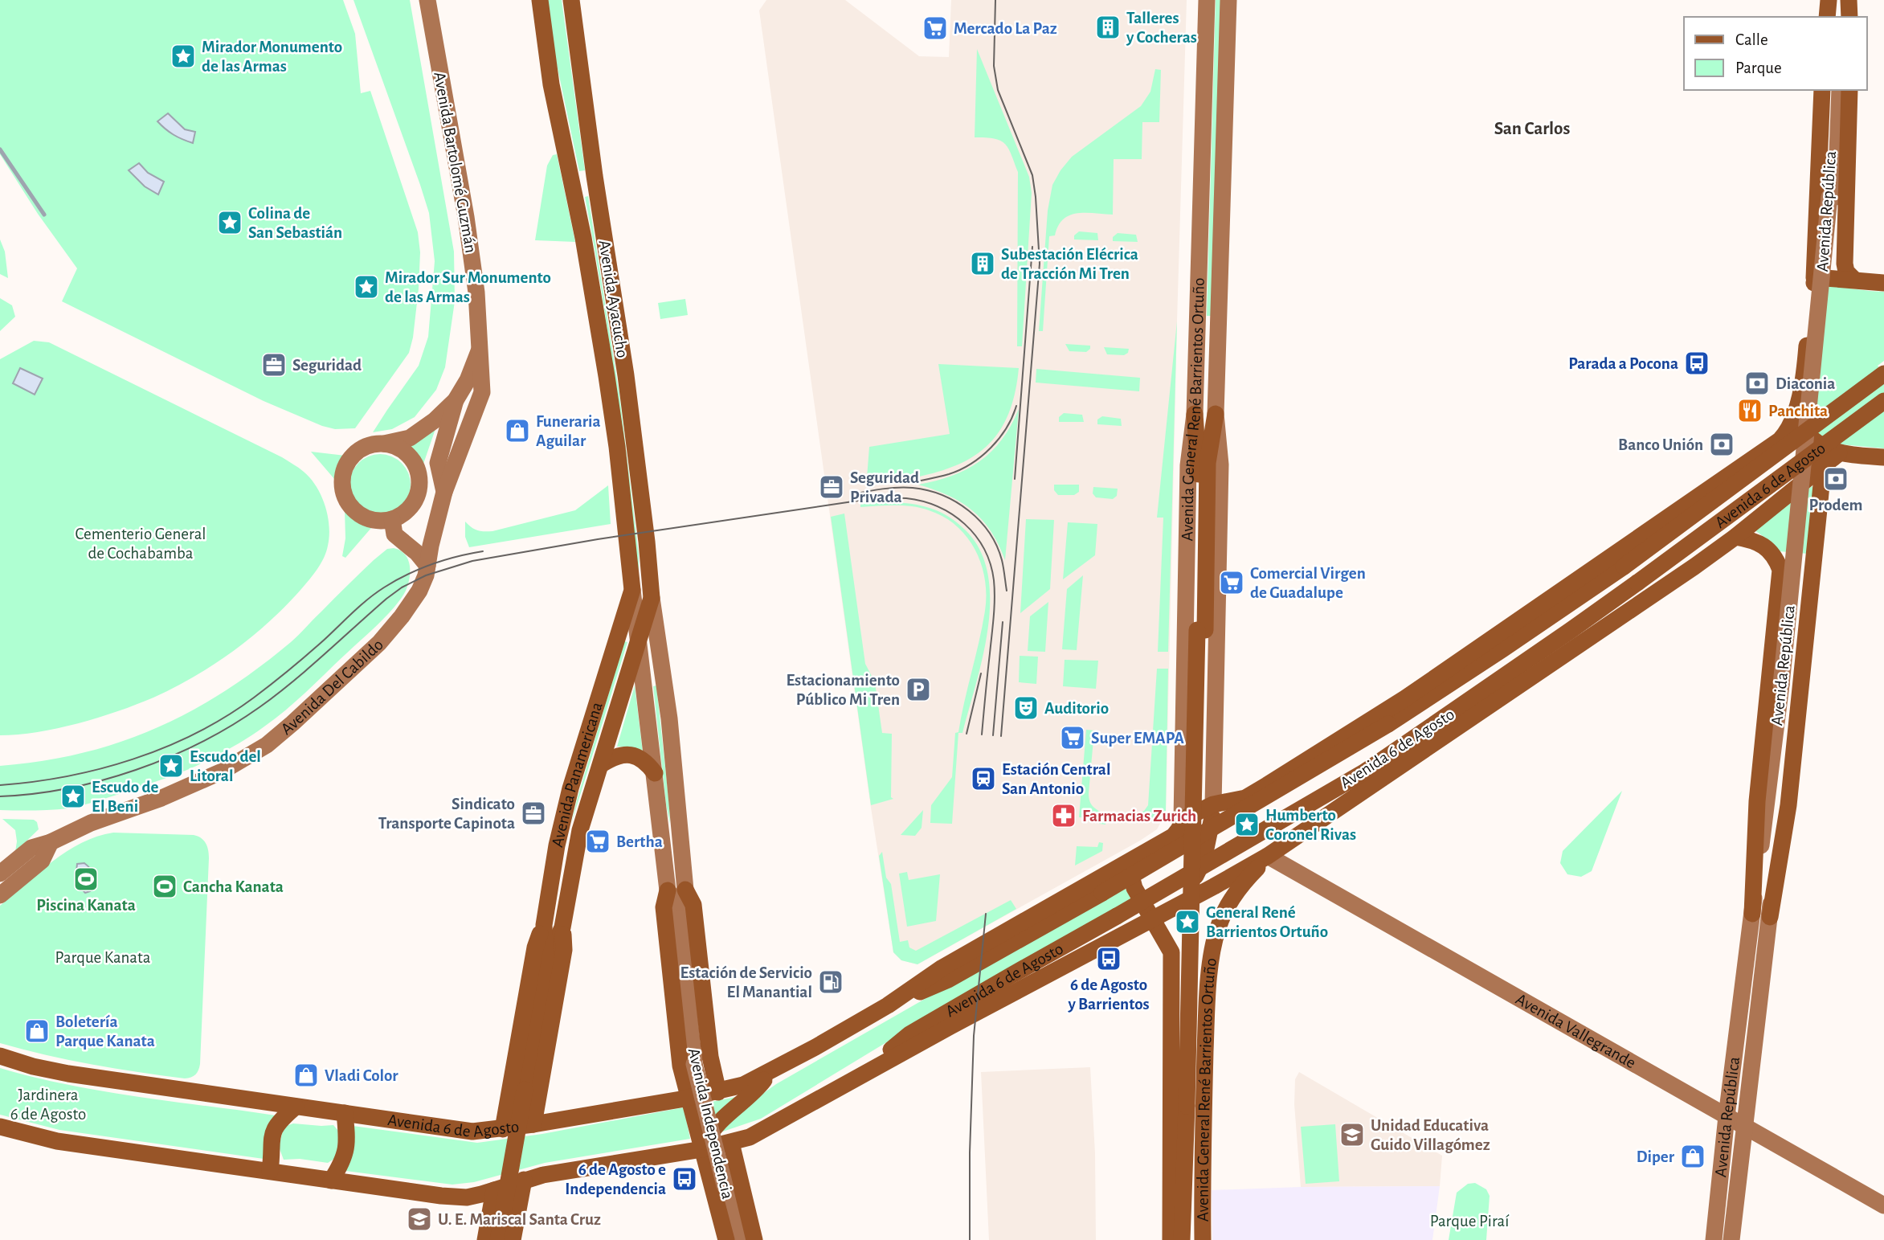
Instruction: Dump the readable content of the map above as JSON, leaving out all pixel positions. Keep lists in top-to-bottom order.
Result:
{
  "streets": {
    "main road": [
      "Avenida Bartolomé Guzmán",
      "Avenida República",
      "Avenida Ayacucho",
      "Avenida General René Barrientos Ortuño",
      "Avenida 6 de Agosto",
      "Avenida Del Cabildo",
      "Avenida Panamericana",
      "Avenida Vallegrande",
      "Avenida Independencia"
    ]
  },
  "crossings": [
    ["Avenida Bartolomé Guzmán", "Avenida Del Cabildo"],
    ["Avenida República", "Avenida 6 de Agosto"],
    ["Avenida República", "Avenida Vallegrande"],
    ["Avenida Ayacucho", "Avenida Panamericana"],
    ["Avenida Ayacucho", "Avenida Independencia"],
    ["Avenida General René Barrientos Ortuño", "Avenida 6 de Agosto"],
    ["Avenida General René Barrientos Ortuño", "Avenida Vallegrande"],
    ["Avenida 6 de Agosto", "Avenida Vallegrande"],
    ["Avenida Panamericana", "Avenida Independencia"]
  ],
  "districts": ["San Carlos"],
  "parks": [
    "Cementerio General de Cochabamba",
    "Parque Kanata",
    "Jardinera 6 de Agosto",
    "Parque Piraí"
  ],
  "places": {
    "building": ["Talleres y Cocheras", "Subestación Elécrica de Tracción Mi Tren"],
    "supermarket": [
      "Mercado La Paz",
      "Comercial Virgen de Guadalupe",
      "Super EMAPA",
      "Bertha"
    ],
    "place": [
      "Mirador Monumento de las Armas",
      "Colina de San Sebastián",
      "Mirador Sur Monumento de las Armas",
      "Escudo del Litoral",
      "Escudo de El Beni",
      "Humberto Coronel Rivas",
      "General René Barrientos Ortuño"
    ],
    "bus stop": ["Parada a Pocona", "6 de Agosto y Barrientos", "6 de Agosto e Independencia"],
    "office": ["Seguridad", "Seguridad Privada", "Sindicato Transporte Capinota"],
    "bank": ["Diaconia", "Banco Unión", "Prodem"],
    "restaurant": ["Panchita"],
    "shop": [
      "Funeraria Aguilar",
      "Boletería Parque Kanata",
      "Vladi Color",
      "Diper"
    ],
    "parking": ["Estacionamiento Público Mi Tren"],
    "theatre": ["Auditorio"],
    "station": ["Estación Central San Antonio"],
    "pharmacy": ["Farmacias Zurich"],
    "sports": ["Piscina Kanata", "Cancha Kanata"],
    "fuel station": ["Estación de Servicio El Manantial"],
    "school or university": ["Unidad Educativa Guido Villagómez", "U. E. Mariscal Santa Cruz"]
  },
  "legend": ["Calle", "Parque"]
}
